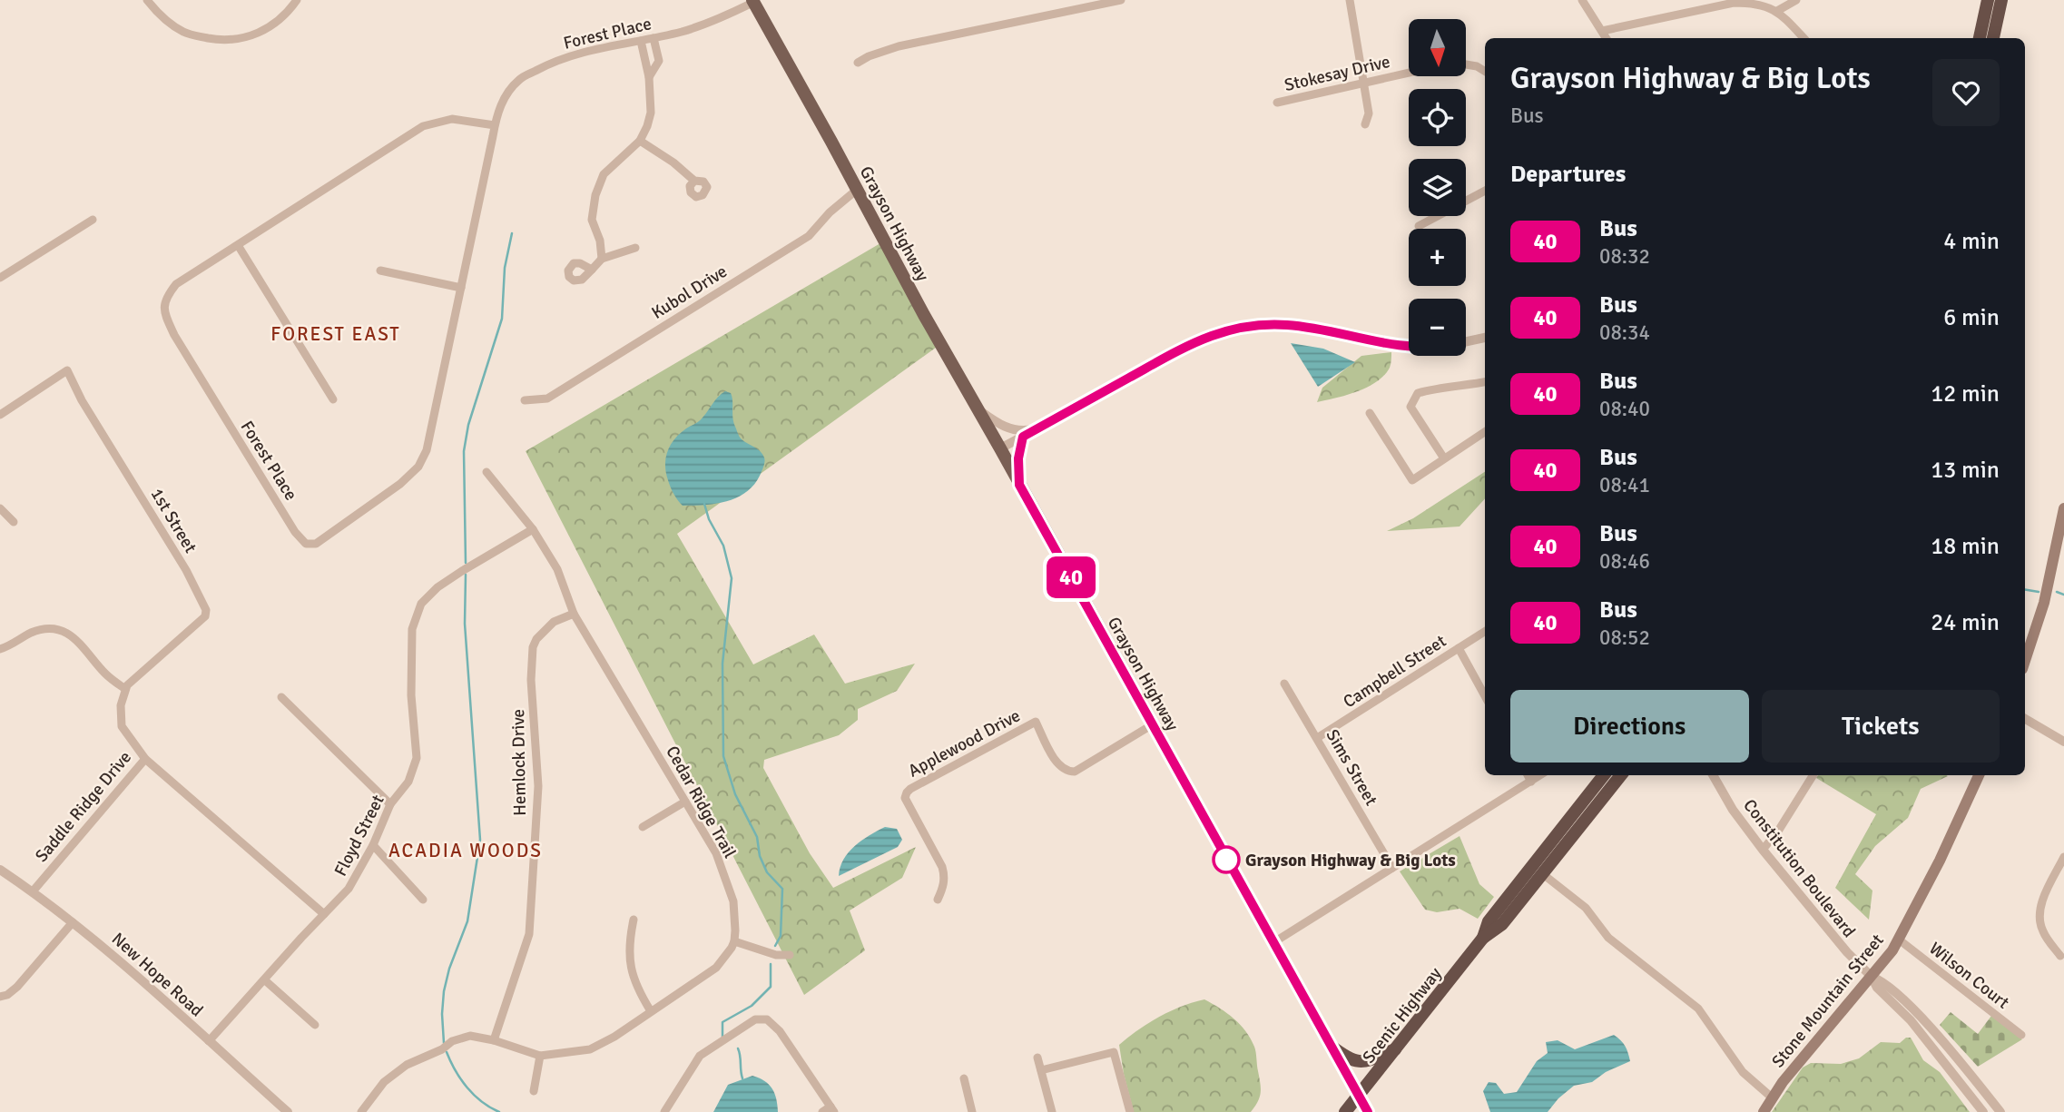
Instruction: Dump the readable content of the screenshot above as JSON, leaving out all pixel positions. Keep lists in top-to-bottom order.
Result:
{
  "streets": {
    "highway": ["Scenic Highway"],
    "main road": ["Grayson Highway", "Stone Mountain Street"],
    "street": [
      "Forest Place",
      "Stokesay Drive",
      "Kubol Drive",
      "1st Street",
      "Campbell Street",
      "Applewood Drive",
      "Hemlock Drive",
      "Sims Street",
      "Cedar Ridge Trail",
      "Saddle Ridge Drive",
      "Floyd Street",
      "Constitution Boulevard",
      "New Hope Road",
      "Wilson Court"
    ]
  },
  "crossings": [
    ["Forest Place", "Grayson Highway"],
    ["Grayson Highway", "Kubol Drive"],
    ["Grayson Highway", "Applewood Drive"],
    ["Grayson Highway", "Scenic Highway"],
    ["1st Street", "Saddle Ridge Drive"],
    ["Campbell Street", "Sims Street"],
    ["Hemlock Drive", "Cedar Ridge Trail"],
    ["Cedar Ridge Trail", "Floyd Street"],
    ["Saddle Ridge Drive", "New Hope Road"],
    ["Floyd Street", "New Hope Road"],
    ["Constitution Boulevard", "Stone Mountain Street"],
    ["Wilson Court", "Stone Mountain Street"]
  ],
  "districts": ["FOREST EAST", "ACADIA WOODS"],
  "places": ["Grayson Highway & Big Lots"],
  "lines": ["bus line 40"],
  "north": "bottom",
  "page": {
    "on_map": "40",
    "map_buttons": ["+", "−"],
    "heading": [
      ["Grayson Highway & Big Lots", "Bus"],
      "Departures"
    ],
    "list": [
      {
        "mark": "40",
        "name": "Bus",
        "note": "08:32",
        "value": "4 min"
      },
      {
        "mark": "40",
        "name": "Bus",
        "note": "08:34",
        "value": "6 min"
      },
      {
        "mark": "40",
        "name": "Bus",
        "note": "08:40",
        "value": "12 min"
      },
      {
        "mark": "40",
        "name": "Bus",
        "note": "08:41",
        "value": "13 min"
      },
      {
        "mark": "40",
        "name": "Bus",
        "note": "08:46",
        "value": "18 min"
      },
      {
        "mark": "40",
        "name": "Bus",
        "note": "08:52",
        "value": "24 min"
      }
    ],
    "buttons": ["Directions", "Tickets"]
  }
}
